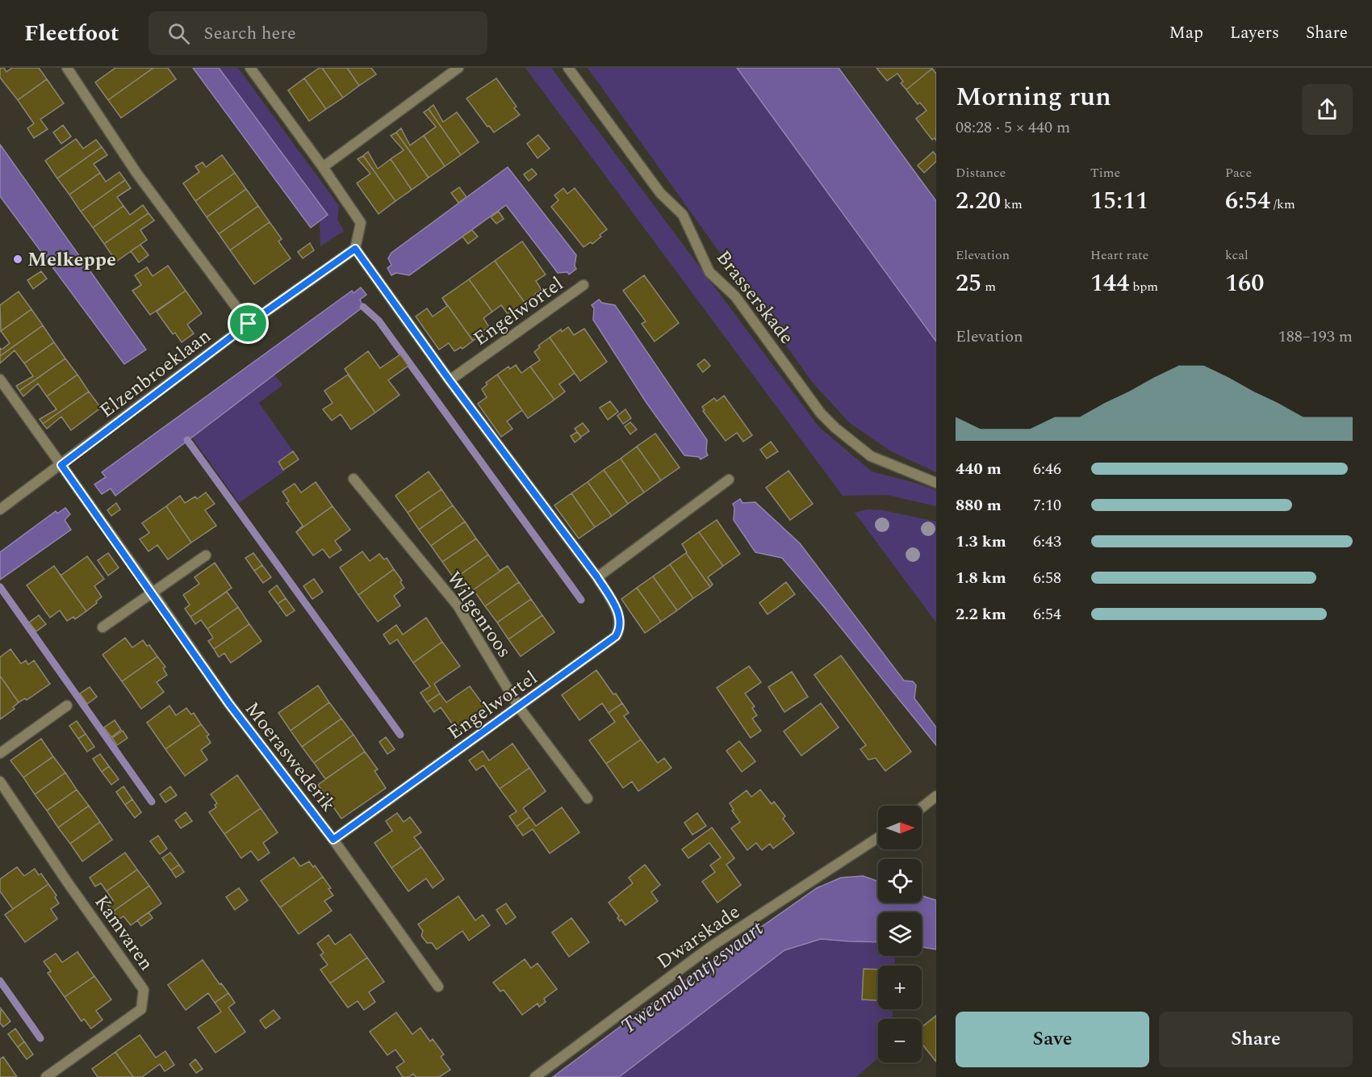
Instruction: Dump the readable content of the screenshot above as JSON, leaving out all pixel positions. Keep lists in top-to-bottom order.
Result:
{
  "streets": {
    "street": [
      "Brasserskade",
      "Engelwortel",
      "Elzenbroeklaan",
      "Wilgenroos",
      "Moeraswederik",
      "Kamvaren",
      "Dwarskade"
    ]
  },
  "crossings": [
    ["Engelwortel", "Elzenbroeklaan"],
    ["Engelwortel", "Wilgenroos"],
    ["Engelwortel", "Moeraswederik"],
    ["Elzenbroeklaan", "Moeraswederik"]
  ],
  "water": ["Tweemolentjesvaart"],
  "places": ["Melkeppe"],
  "north": "right",
  "page": {
    "header": "Fleetfoot",
    "search": "Search here",
    "nav": ["Map", "Layers", "Share"],
    "heading": ["Morning run", "08:28 · 5 × 440 m"],
    "stats": [
      ["Distance", "2.20 km"],
      ["Time", "15:11"],
      ["Pace", "6:54 /km"],
      ["Elevation", "25 m"],
      ["Heart rate", "144 bpm"],
      ["kcal", "160"]
    ],
    "chart": ["Elevation", "188–193 m"],
    "list": [
      {
        "name": "440 m",
        "note": "6:46"
      },
      {
        "name": "880 m",
        "note": "7:10"
      },
      {
        "name": "1.3 km",
        "note": "6:43"
      },
      {
        "name": "1.8 km",
        "note": "6:58"
      },
      {
        "name": "2.2 km",
        "note": "6:54"
      }
    ],
    "map_buttons": ["+", "−"],
    "buttons": ["Save", "Share"]
  }
}
